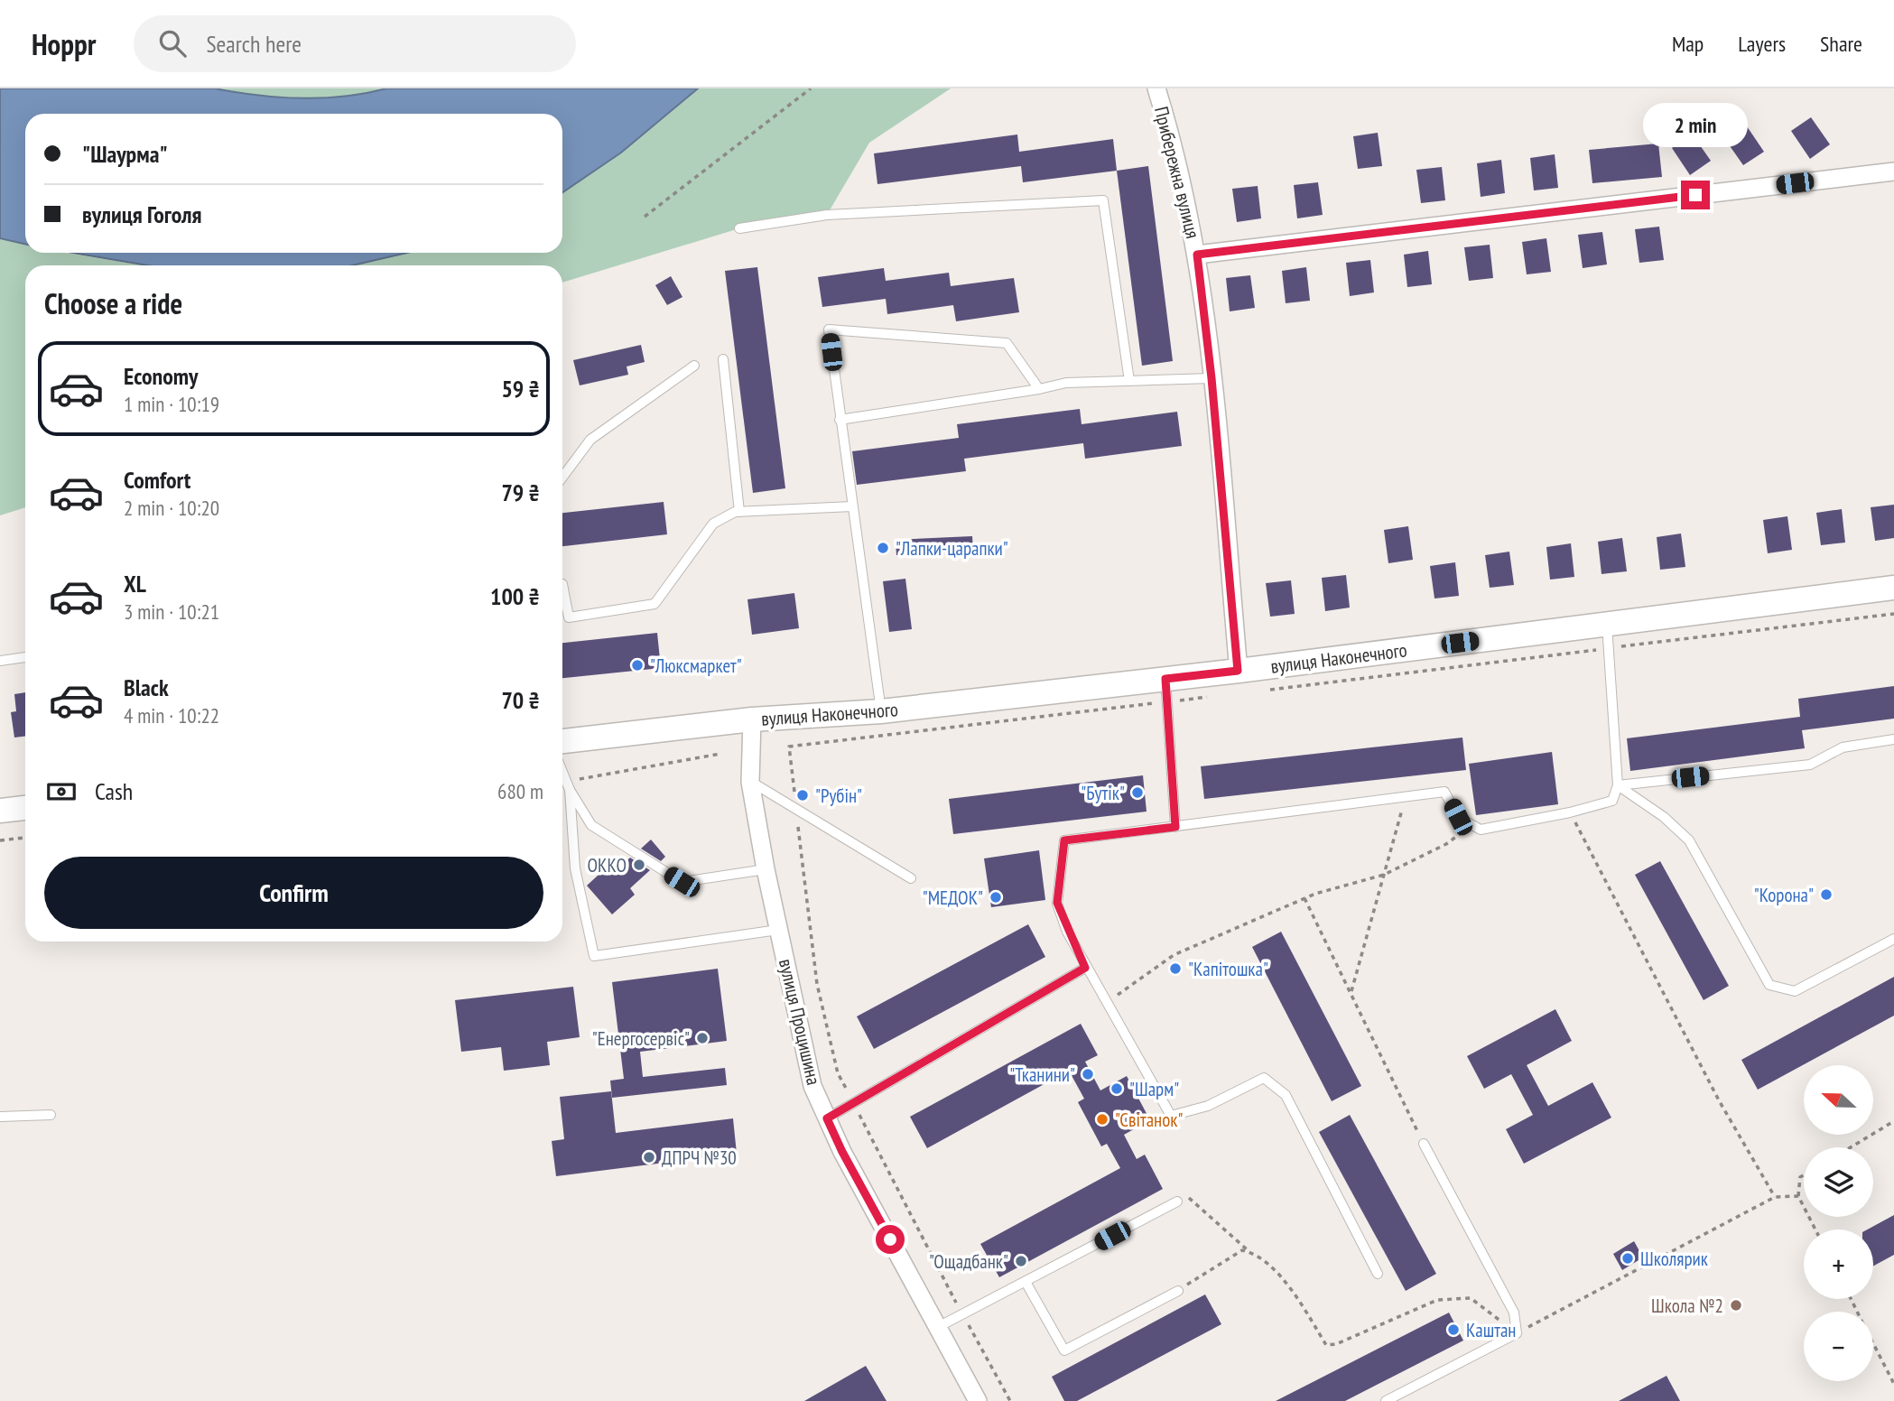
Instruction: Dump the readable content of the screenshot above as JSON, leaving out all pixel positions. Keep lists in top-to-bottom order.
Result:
{
  "streets": {
    "street": ["Прибережна вулиця", "вулиця Наконечного", "вулиця Процишина"]
  },
  "crossings": [
    ["Прибережна вулиця", "вулиця Наконечного"],
    ["вулиця Наконечного", "вулиця Процишина"]
  ],
  "places": [
    "\"Лапки-царапки\"",
    "\"Люксмаркет\"",
    "\"Бутік\"",
    "\"Рубін\"",
    "ОККО",
    "\"Корона\"",
    "\"МЕДОК\"",
    "\"Капітошка\"",
    "\"Енергосервіс\"",
    "\"Тканини\"",
    "\"Шарм\"",
    "\"Світанок\"",
    "ДПРЧ №30",
    "Школярик",
    "\"Ощадбанк\"",
    "Школа №2",
    "Каштан"
  ],
  "north": "left",
  "page": {
    "header": "Hoppr",
    "search": "Search here",
    "nav": ["Map", "Layers", "Share"],
    "bubble": "2 min",
    "banner": ["\"Шаурма\"", "вулиця Гоголя"],
    "heading": "Choose a ride",
    "list": [
      {
        "name": "Economy",
        "note": "1 min · 10:19",
        "value": "59 ₴"
      },
      {
        "name": "Comfort",
        "note": "2 min · 10:20",
        "value": "79 ₴"
      },
      {
        "name": "XL",
        "note": "3 min · 10:21",
        "value": "100 ₴"
      },
      {
        "name": "Black",
        "note": "4 min · 10:22",
        "value": "70 ₴"
      }
    ],
    "pay": ["Cash", "680 m"],
    "buttons": "Confirm",
    "map_buttons": ["+", "−"]
  }
}
